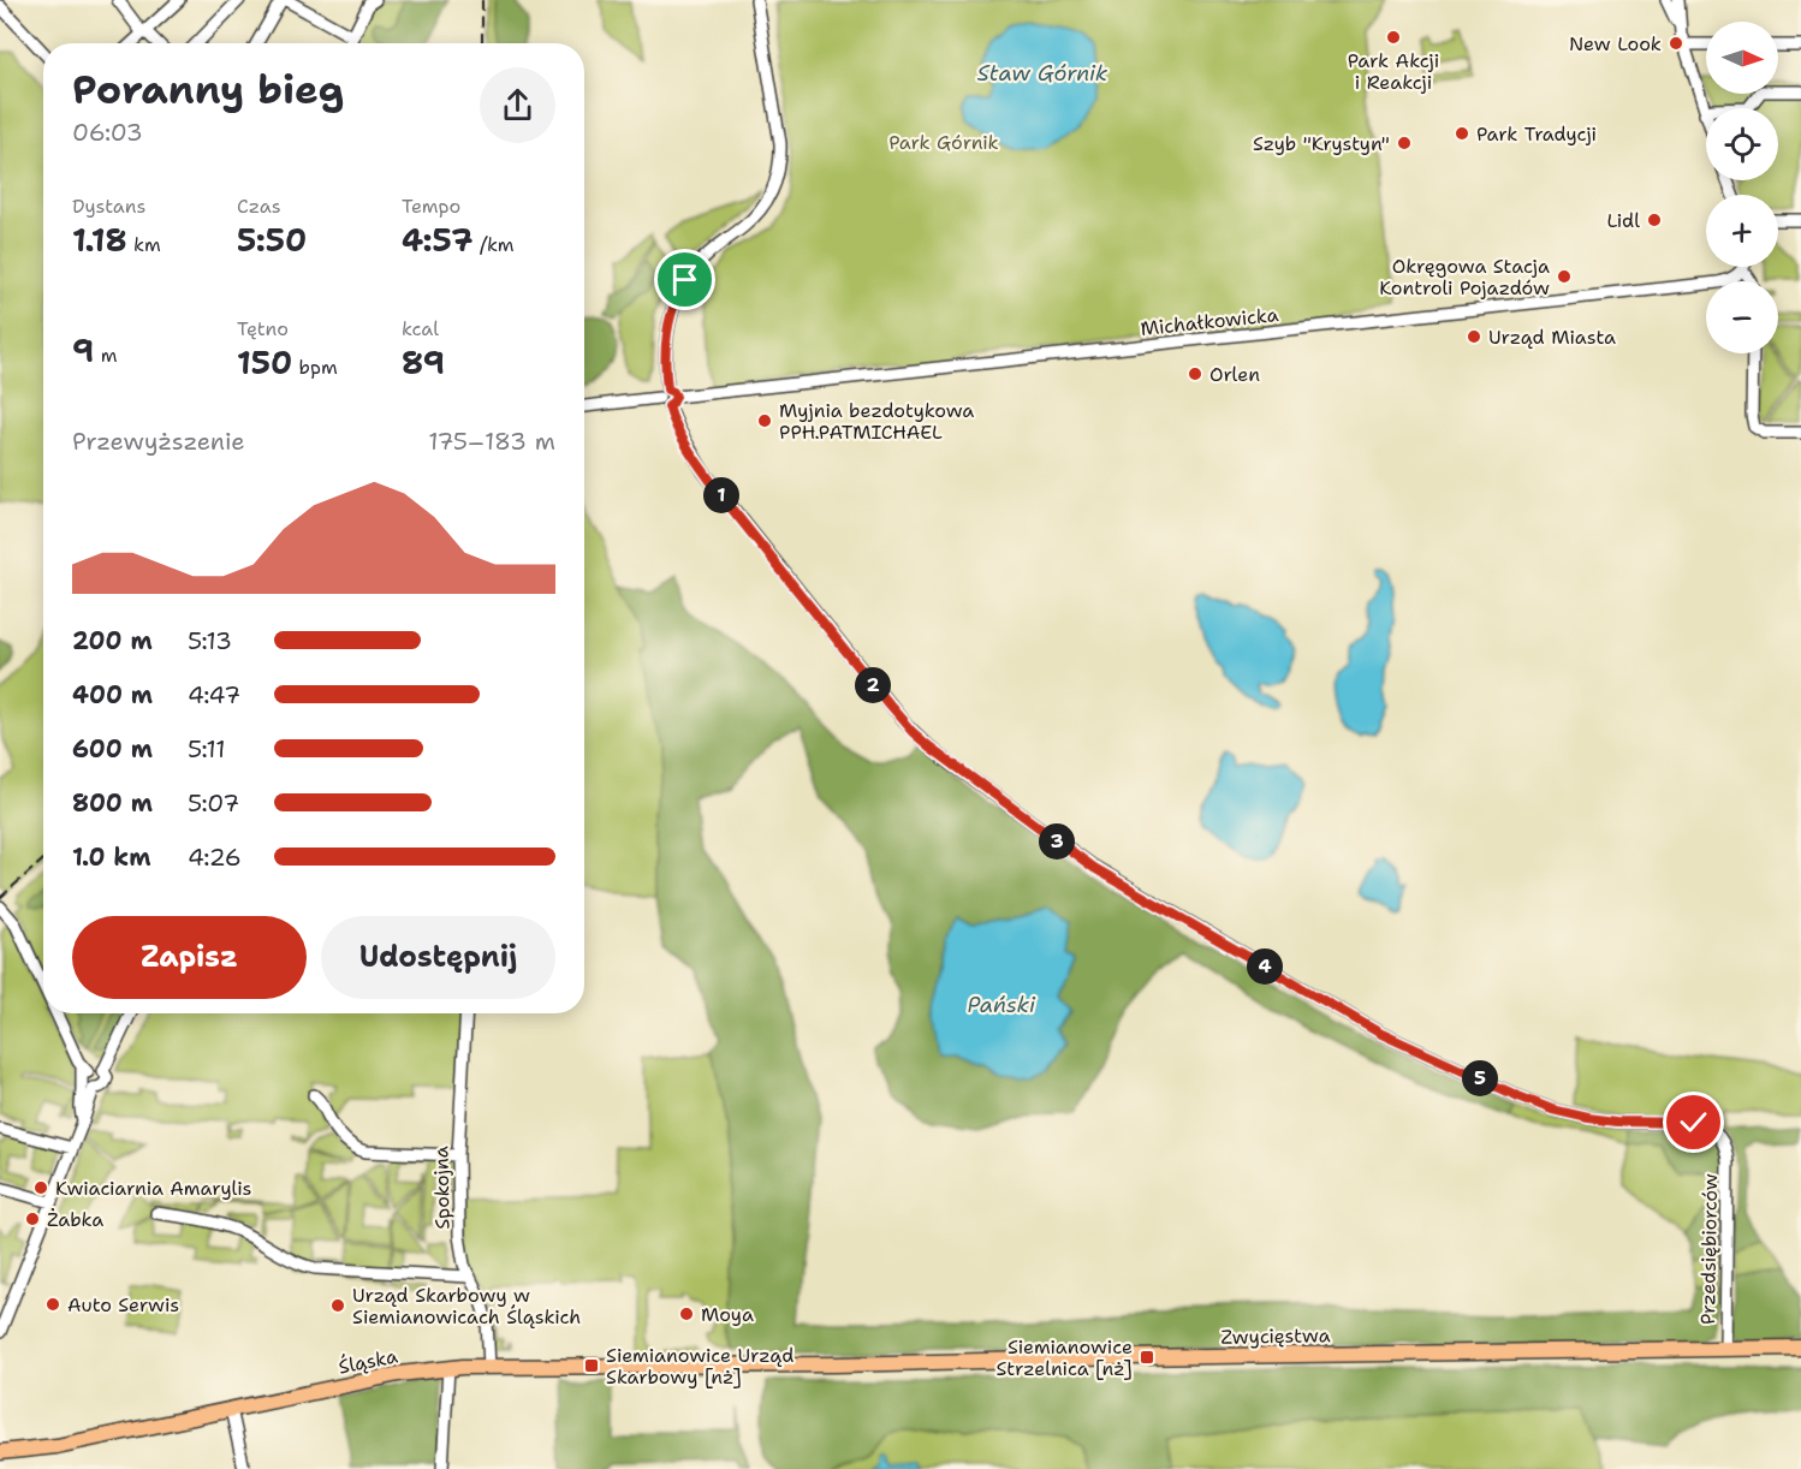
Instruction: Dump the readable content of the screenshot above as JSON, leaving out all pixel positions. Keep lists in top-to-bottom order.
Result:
{
  "streets": {
    "main road": ["Zwycięstwa", "Śląska"],
    "street": ["Michałkowicka", "Spokojna", "Przedsiębiorców"]
  },
  "crossings": [
    ["Michałkowicka", "Przedsiębiorców"],
    ["Spokojna", "Śląska"],
    ["Przedsiębiorców", "Zwycięstwa"],
    ["Zwycięstwa", "Śląska"]
  ],
  "water": ["Staw Górnik", "Pański"],
  "parks": ["Park Górnik"],
  "places": {
    "other": [
      "Park Akcji i Reakcji",
      "New Look",
      "Park Tradycji",
      "Szyb \"Krystyn\"",
      "Lidl",
      "Okręgowa Stacja Kontroli Pojazdów",
      "Urząd Miasta",
      "Orlen",
      "Myjnia bezdotykowa PPH.PATMICHAEL",
      "Kwiaciarnia Amarylis",
      "Żabka",
      "Auto Serwis",
      "Urząd Skarbowy w Siemianowicach Śląskich",
      "Moya"
    ],
    "transit": ["Siemianowice Strzelnica [nż]", "Siemianowice Urząd Skarbowy [nż]"]
  },
  "north": "right",
  "page": {
    "map_buttons": ["+", "−"],
    "heading": ["Poranny bieg", "06:03"],
    "stats": [
      ["Dystans", "1.18 km"],
      ["Czas", "5:50"],
      ["Tempo", "4:57 /km"],
      ["9 m"],
      ["Tętno", "150 bpm"],
      ["kcal", "89"]
    ],
    "chart": ["Przewyższenie", "175–183 m"],
    "pins": [
      "1",
      "2",
      "3",
      "4",
      "5"
    ],
    "list": [
      {
        "name": "200 m",
        "note": "5:13"
      },
      {
        "name": "400 m",
        "note": "4:47"
      },
      {
        "name": "600 m",
        "note": "5:11"
      },
      {
        "name": "800 m",
        "note": "5:07"
      },
      {
        "name": "1.0 km",
        "note": "4:26"
      }
    ],
    "buttons": ["Zapisz", "Udostępnij"]
  }
}
